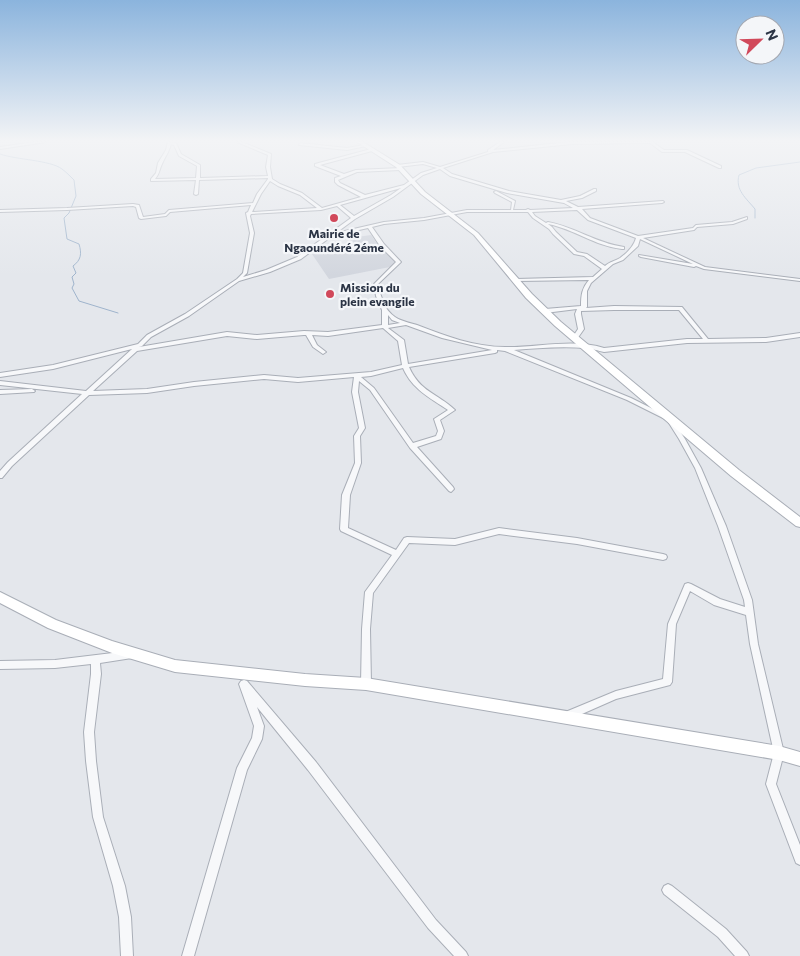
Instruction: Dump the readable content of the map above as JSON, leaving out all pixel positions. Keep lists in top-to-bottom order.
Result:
{
  "places": ["Mairie de Ngaoundéré 2éme", "Mission du plein evangile"],
  "north": "top right"
}
